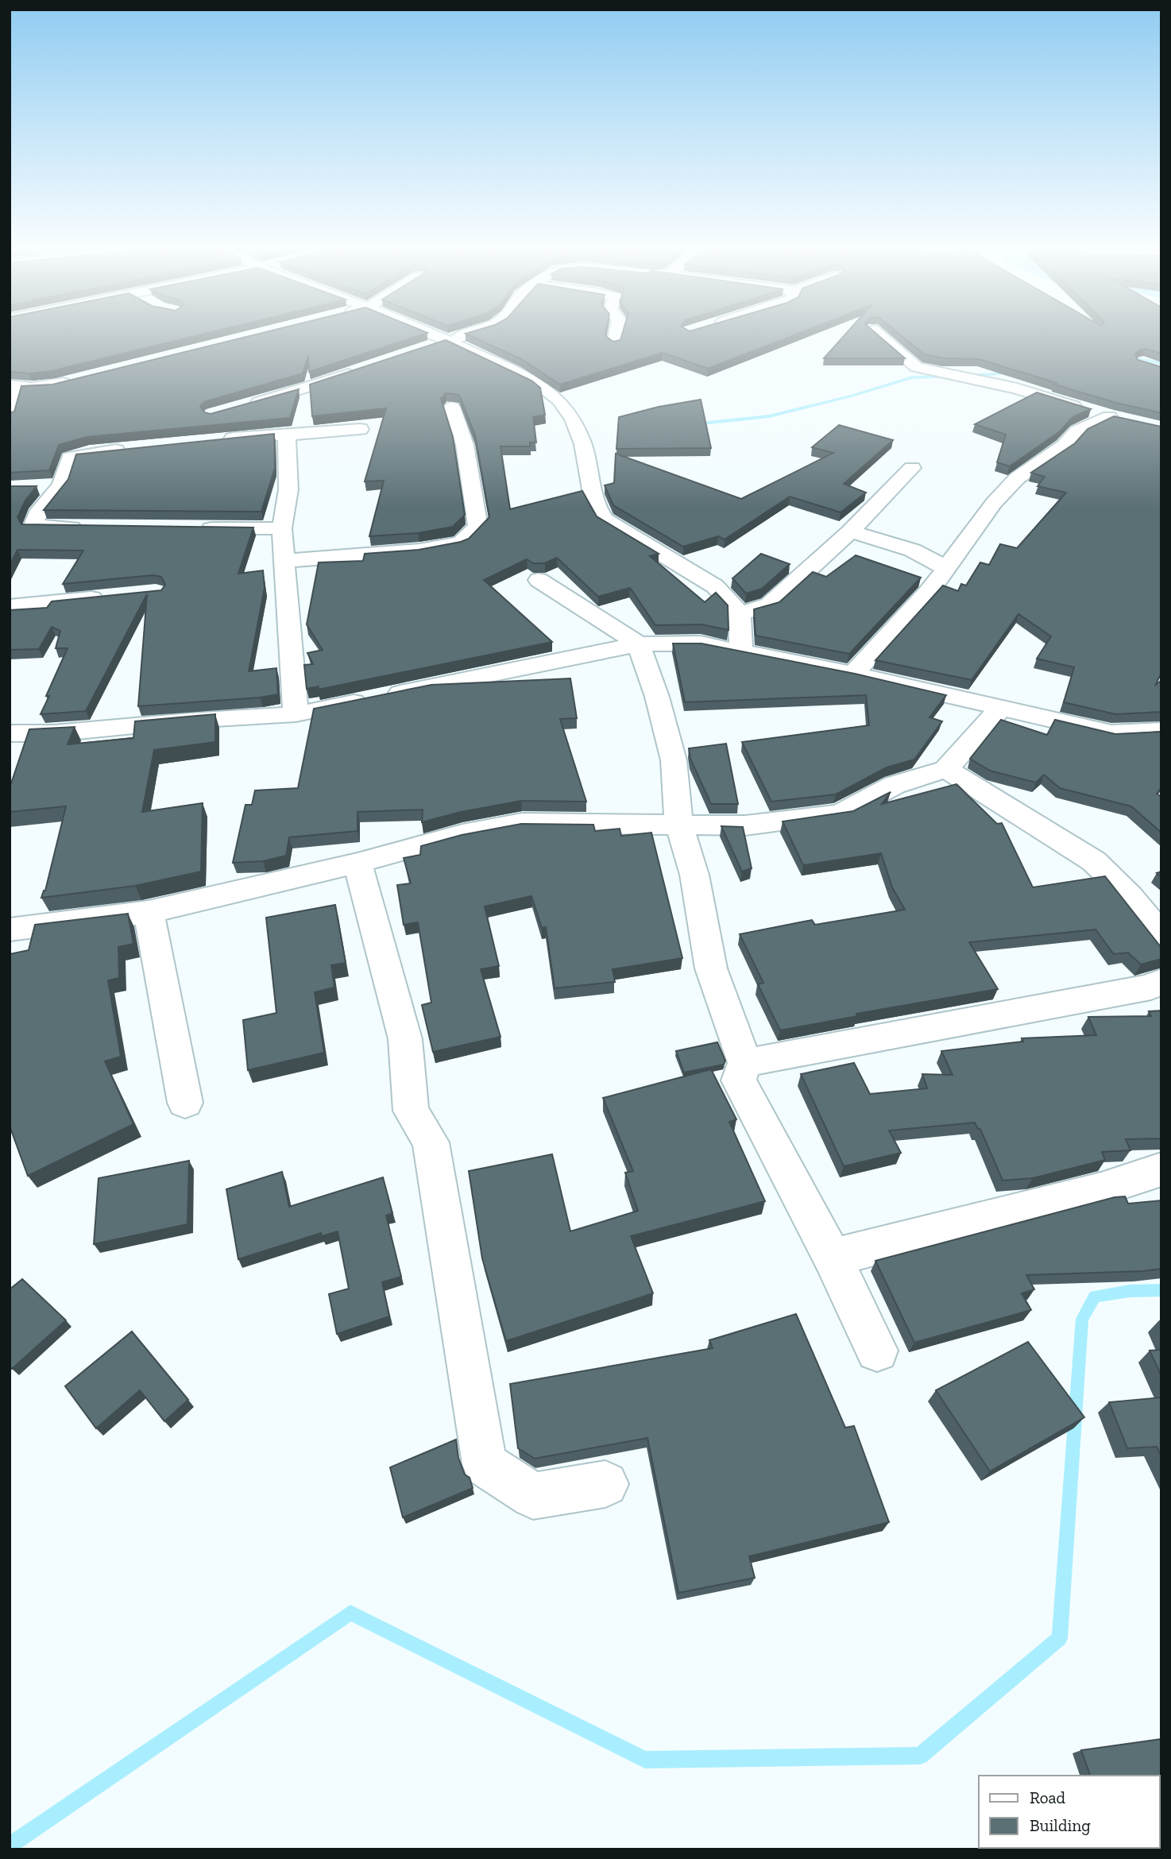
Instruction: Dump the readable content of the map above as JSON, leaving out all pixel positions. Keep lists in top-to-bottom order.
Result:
{
  "legend": ["Road", "Building"]
}
